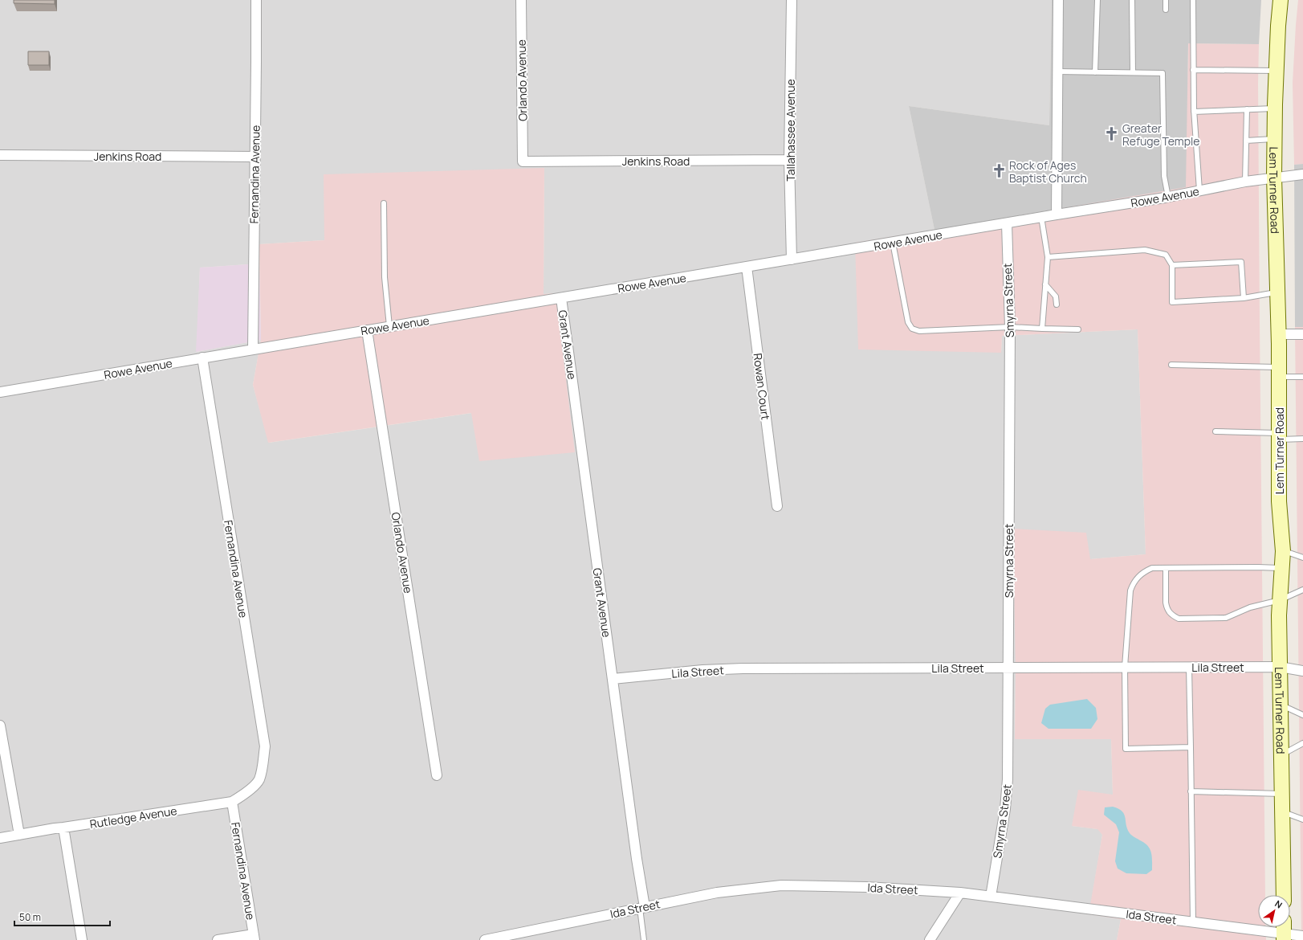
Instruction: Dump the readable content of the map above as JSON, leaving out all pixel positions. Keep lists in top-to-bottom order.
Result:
{
  "streets": {
    "main road": ["Lem Turner Road"],
    "street": [
      "Orlando Avenue",
      "Tallahassee Avenue",
      "Jenkins Road",
      "Fernandina Avenue",
      "Rowe Avenue",
      "Smyrna Street",
      "Grant Avenue",
      "Rowan Court",
      "Lila Street",
      "Rutledge Avenue",
      "Ida Street"
    ]
  },
  "crossings": [
    ["Orlando Avenue", "Jenkins Road"],
    ["Orlando Avenue", "Rowe Avenue"],
    ["Tallahassee Avenue", "Jenkins Road"],
    ["Tallahassee Avenue", "Rowe Avenue"],
    ["Jenkins Road", "Fernandina Avenue"],
    ["Fernandina Avenue", "Rowe Avenue"],
    ["Fernandina Avenue", "Rutledge Avenue"],
    ["Lem Turner Road", "Rowe Avenue"],
    ["Lem Turner Road", "Lila Street"],
    ["Rowe Avenue", "Smyrna Street"],
    ["Rowe Avenue", "Grant Avenue"],
    ["Rowe Avenue", "Rowan Court"],
    ["Smyrna Street", "Lila Street"],
    ["Smyrna Street", "Ida Street"],
    ["Grant Avenue", "Lila Street"],
    ["Grant Avenue", "Ida Street"]
  ],
  "places": {
    "church": ["Greater Refuge Temple", "Rock of Ages Baptist Church"]
  },
  "scale_bar": "50 m",
  "north": "top right"
}
